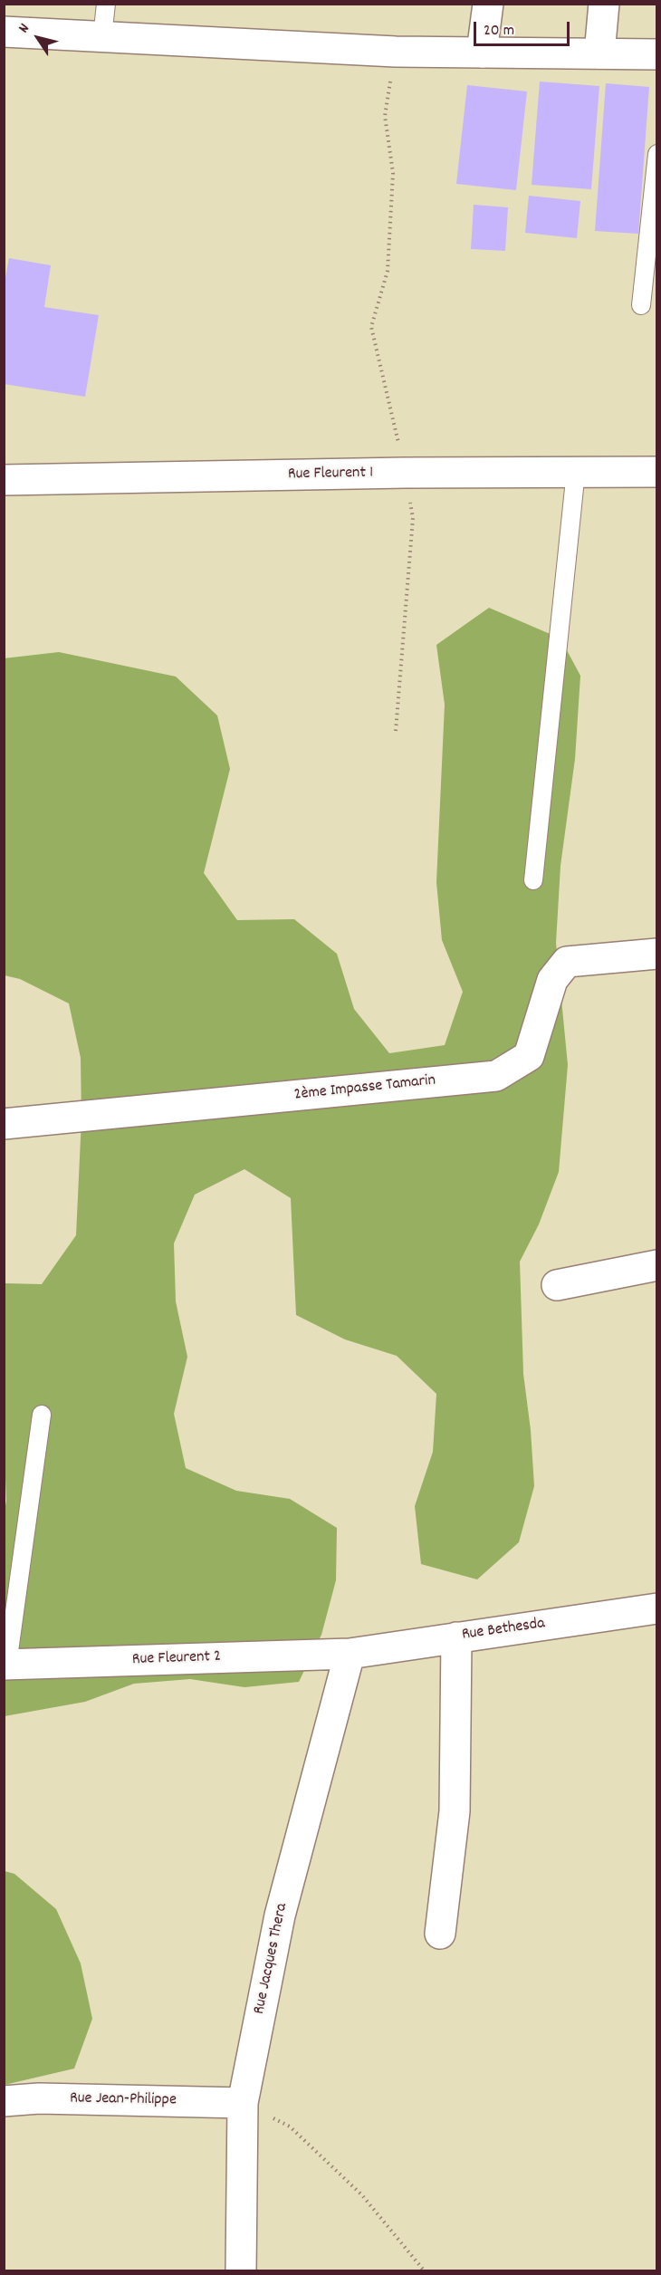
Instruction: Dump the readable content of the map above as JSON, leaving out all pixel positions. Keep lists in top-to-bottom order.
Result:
{
  "streets": {
    "street": [
      "Rue Fleurent 1",
      "2ème Impasse Tamarin",
      "Rue Bethesda",
      "Rue Fleurent 2",
      "Rue Jacques Thera",
      "Rue Jean-Philippe"
    ]
  },
  "crossings": [
    ["Rue Bethesda", "Rue Fleurent 2"],
    ["Rue Bethesda", "Rue Jacques Thera"],
    ["Rue Fleurent 2", "Rue Jacques Thera"],
    ["Rue Jacques Thera", "Rue Jean-Philippe"]
  ],
  "scale_bar": "20 m",
  "north": "top left"
}
